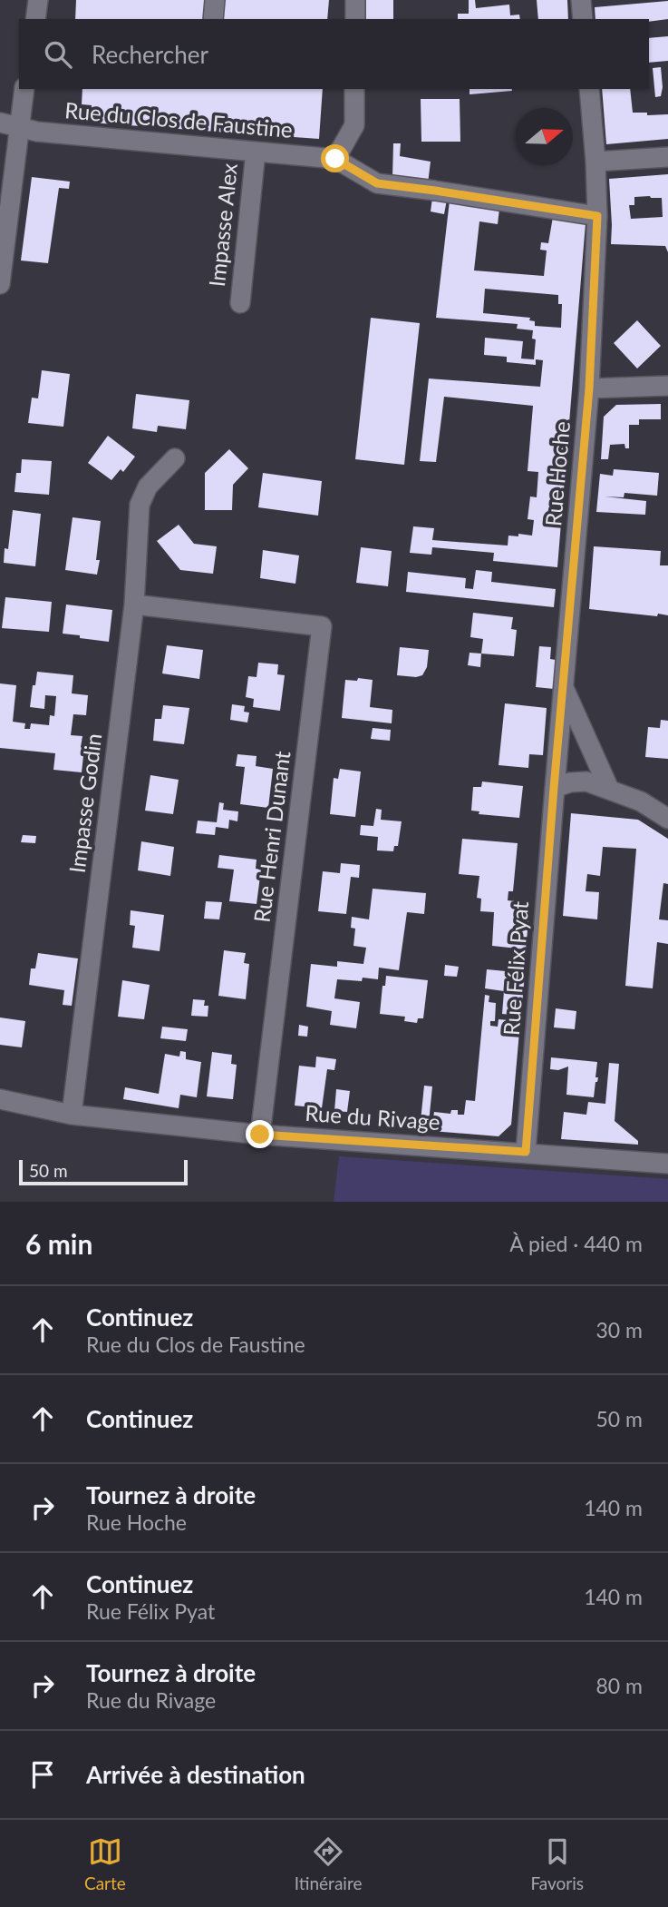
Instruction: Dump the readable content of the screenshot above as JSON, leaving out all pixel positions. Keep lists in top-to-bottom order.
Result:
{
  "streets": {
    "street": [
      "Rue du Clos de Faustine",
      "Impasse Alex",
      "Rue Hoche",
      "Impasse Godin",
      "Rue Henri Dunant",
      "Rue Félix Pyat",
      "Rue du Rivage"
    ]
  },
  "crossings": [
    ["Rue du Clos de Faustine", "Impasse Alex"],
    ["Rue du Clos de Faustine", "Rue Hoche"],
    ["Rue Hoche", "Rue Félix Pyat"],
    ["Impasse Godin", "Rue Henri Dunant"],
    ["Impasse Godin", "Rue du Rivage"],
    ["Rue Henri Dunant", "Rue du Rivage"],
    ["Rue Félix Pyat", "Rue du Rivage"]
  ],
  "scale_bar": "50 m",
  "north": "right",
  "page": {
    "search": "Rechercher",
    "scale": "50 m",
    "heading": ["6 min", "À pied · 440 m"],
    "list": [
      ["Continuez", "Rue du Clos de Faustine", "30 m"],
      ["Continuez", "50 m"],
      ["Tournez à droite", "Rue Hoche", "140 m"],
      ["Continuez", "Rue Félix Pyat", "140 m"],
      ["Tournez à droite", "Rue du Rivage", "80 m"],
      "Arrivée à destination"
    ],
    "nav": ["Carte", "Itinéraire", "Favoris"]
  }
}
